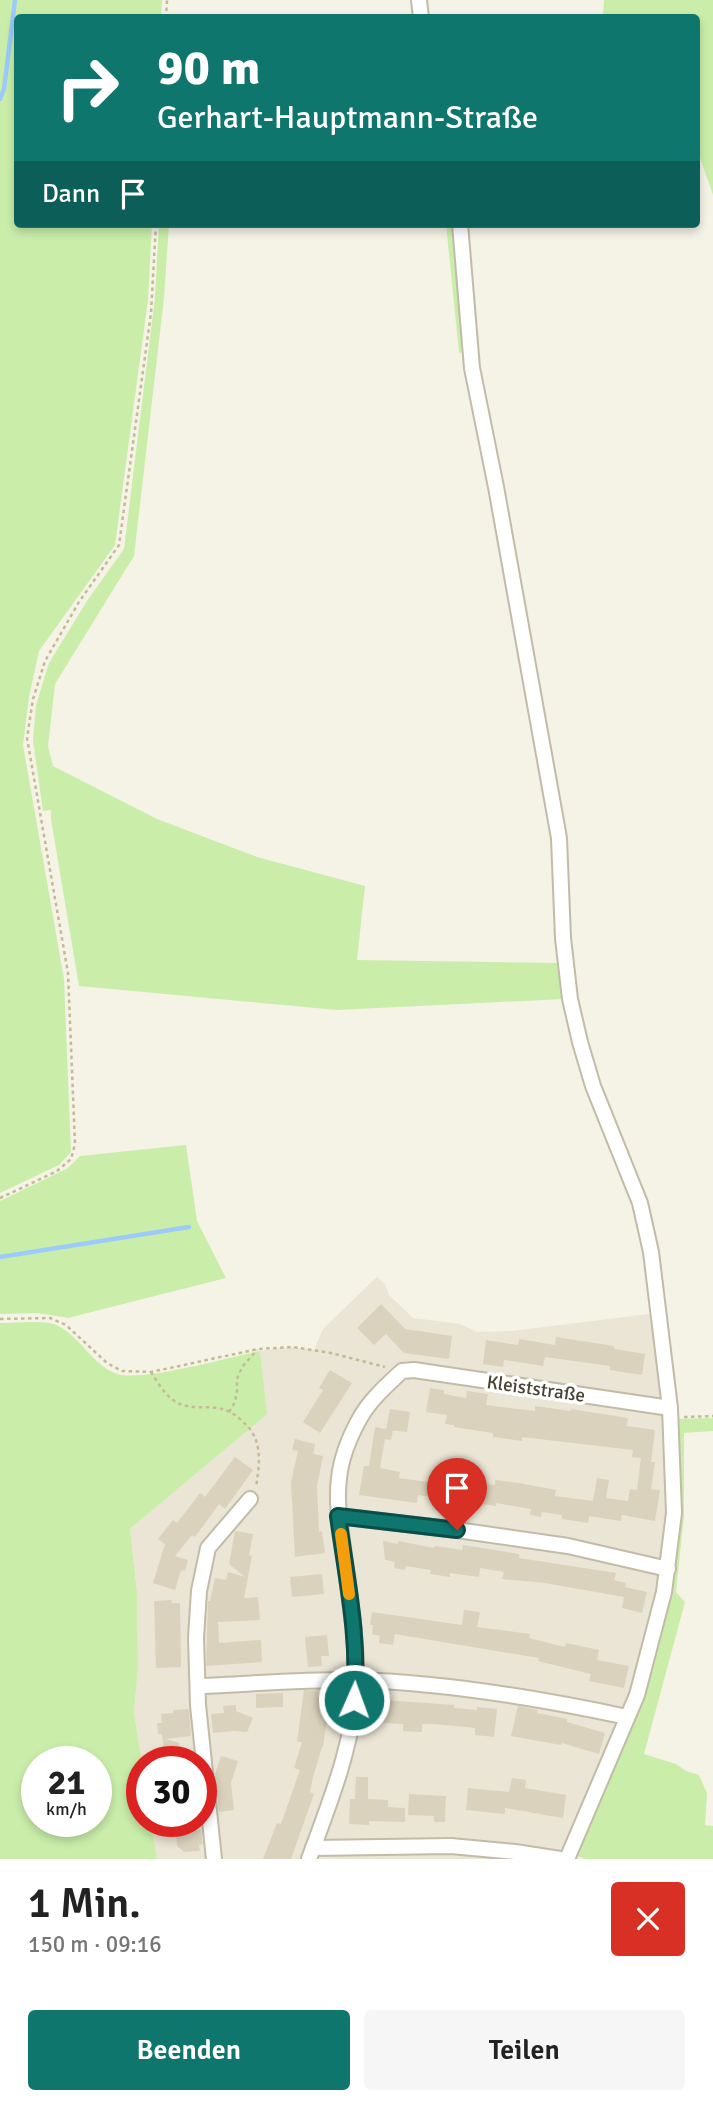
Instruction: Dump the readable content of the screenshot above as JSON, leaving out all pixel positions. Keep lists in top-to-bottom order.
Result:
{
  "streets": {
    "street": ["Kleiststraße"]
  },
  "page": {
    "turn": ["90 m", "Gerhart-Hauptmann-Straße"],
    "then": "Dann",
    "speed": "21 km/h",
    "limit": "30",
    "heading": ["1 Min.", "150 m · 09:16"],
    "buttons": ["Beenden", "Teilen"]
  }
}
